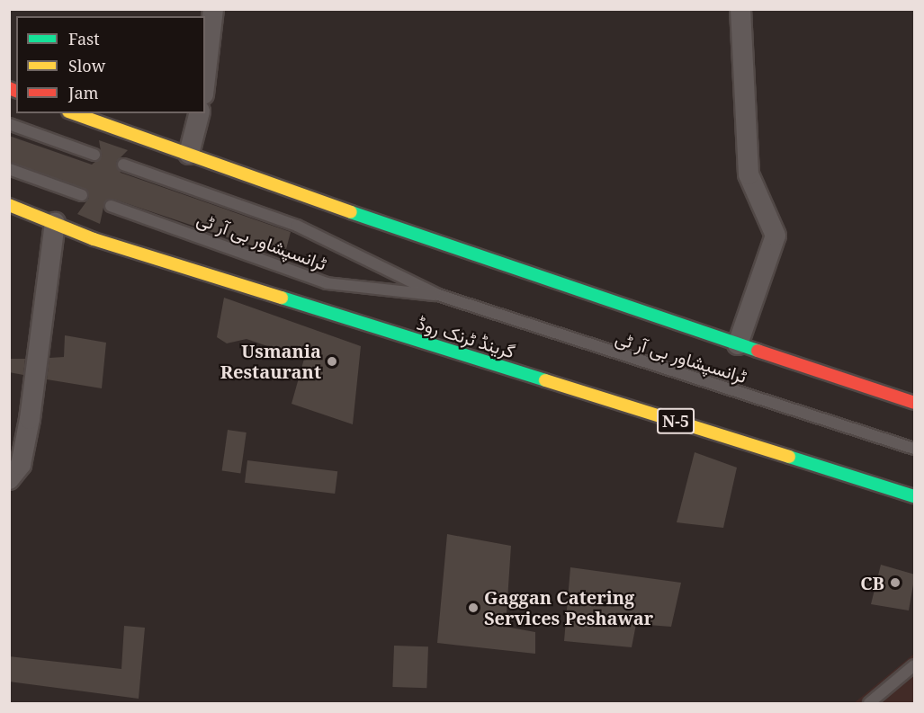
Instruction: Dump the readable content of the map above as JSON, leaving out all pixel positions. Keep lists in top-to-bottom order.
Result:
{
  "streets": {
    "highway": ["گرینڈ ٹرنک روڈ", "N-5"],
    "lane": ["ٹرانسپشاور بی آر ٹی"]
  },
  "places": ["Usmania Restaurant", "CB", "Gaggan Catering Services Peshawar"],
  "legend": ["Fast", "Slow", "Jam"]
}
